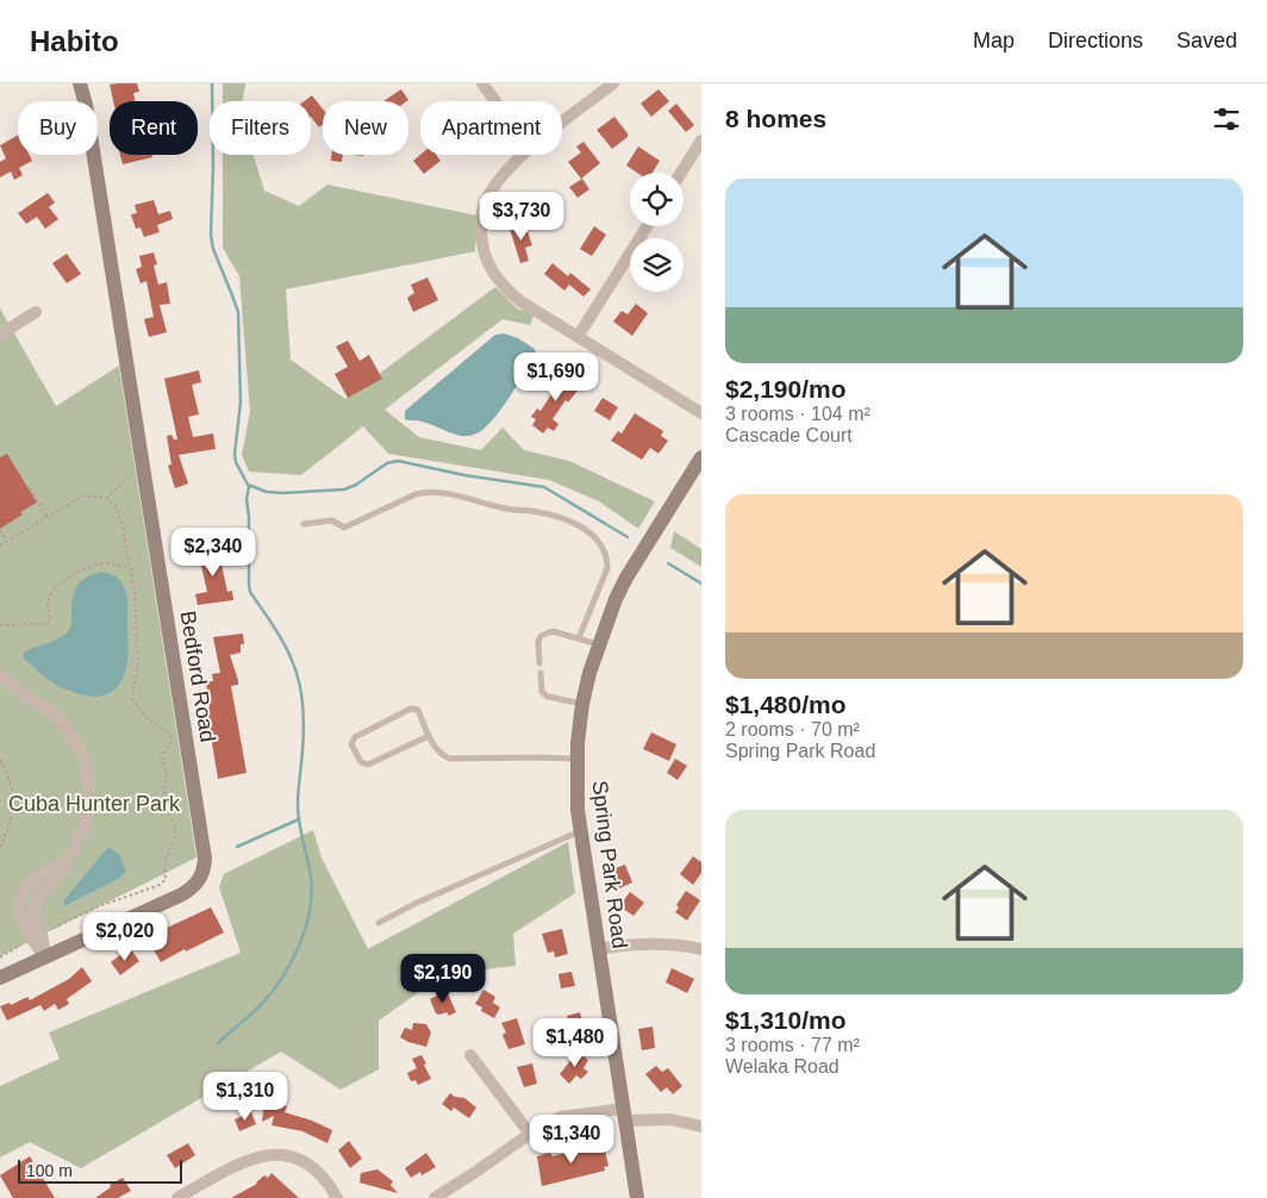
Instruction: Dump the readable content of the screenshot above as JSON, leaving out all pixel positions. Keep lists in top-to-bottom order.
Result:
{
  "streets": {
    "street": ["Bedford Road", "Spring Park Road"]
  },
  "parks": ["Cuba Hunter Park"],
  "scale_bar": "100 m",
  "page": {
    "header": "Habito",
    "nav": ["Map", "Directions", "Saved"],
    "heading": "8 homes",
    "chip": [
      "Buy",
      "Rent",
      "Filters",
      "New",
      "Apartment"
    ],
    "list": [
      {
        "name": "$2,190/mo",
        "note": "3 rooms · 104 m² · Cascade Court"
      },
      {
        "name": "$1,480/mo",
        "note": "2 rooms · 70 m² · Spring Park Road"
      },
      {
        "name": "$1,310/mo",
        "note": "3 rooms · 77 m² · Welaka Road"
      }
    ],
    "price": [
      "$3,730",
      "$1,690",
      "$2,340",
      "$2,020",
      "$2,190",
      "$1,480",
      "$1,310",
      "$1,340"
    ],
    "scale": "100 m"
  }
}
